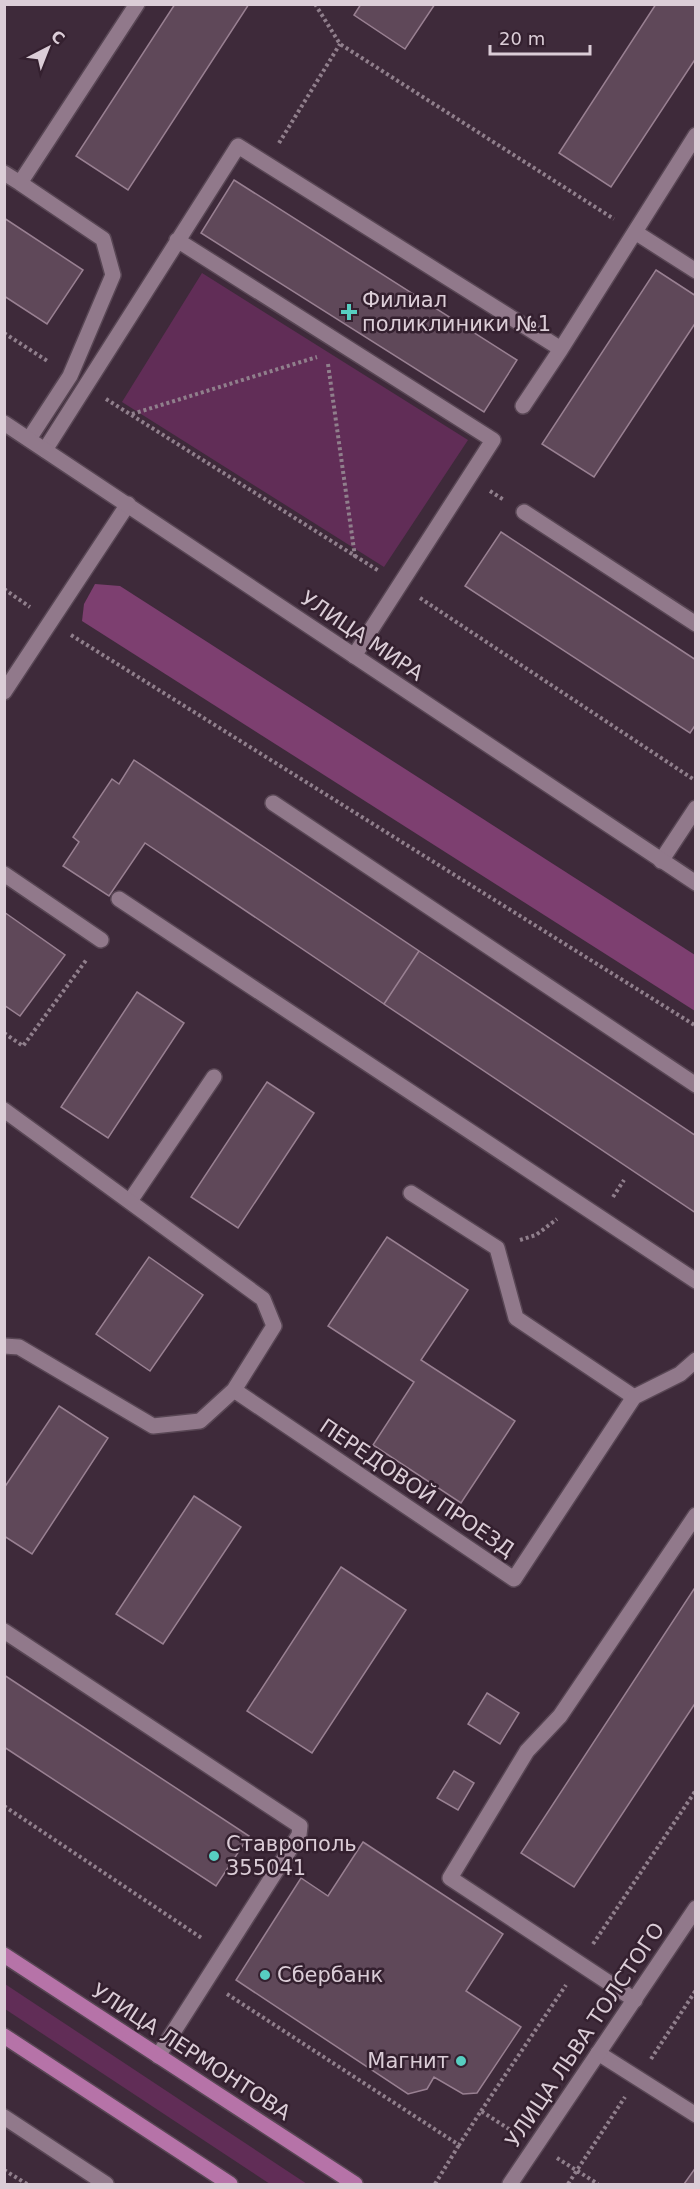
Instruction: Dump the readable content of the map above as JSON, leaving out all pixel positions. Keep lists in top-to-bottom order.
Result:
{
  "streets": {
    "main road": ["УЛИЦА ЛЕРМОНТОВА"],
    "street": ["УЛИЦА МИРА", "ПЕРЕДОВОЙ ПРОЕЗД", "УЛИЦА ЛЬВА ТОЛСТОГО"]
  },
  "places": {
    "health": ["Филиал поликлиники №1"],
    "other": ["Ставрополь 355041", "Сбербанк", "Магнит"]
  },
  "scale_bar": "20 m",
  "north": "top right"
}
